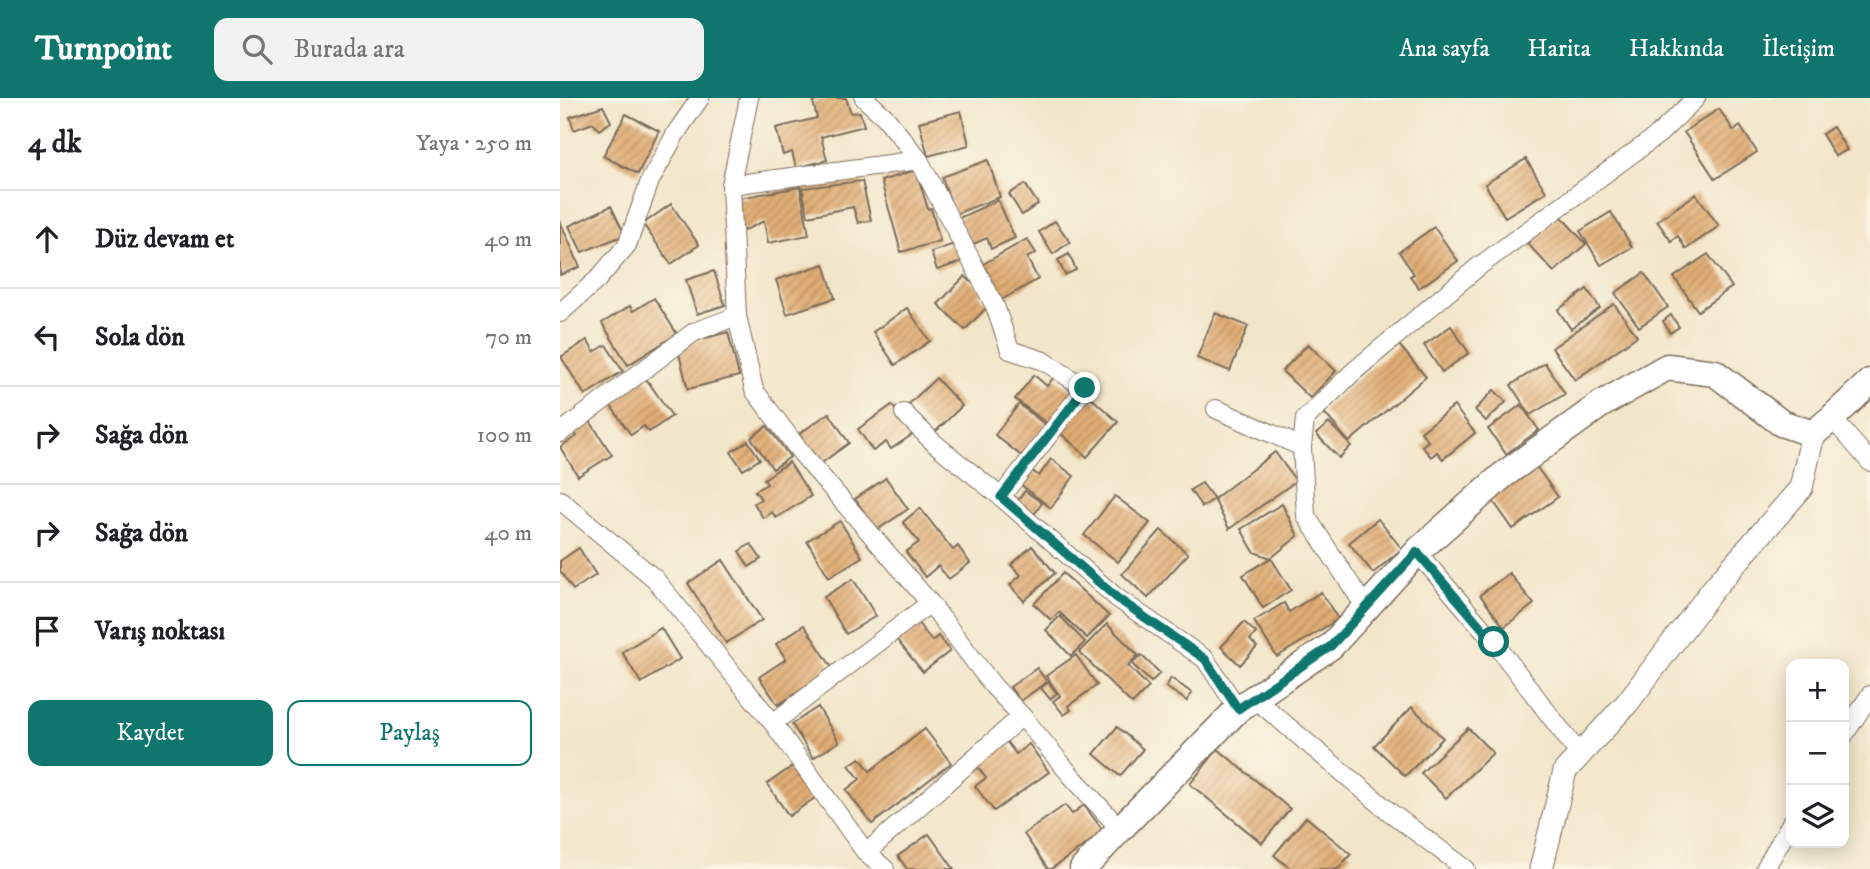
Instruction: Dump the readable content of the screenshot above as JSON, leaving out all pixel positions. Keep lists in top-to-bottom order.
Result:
{
  "page": {
    "header": "Turnpoint",
    "search": "Burada ara",
    "nav": [
      "Ana sayfa",
      "Harita",
      "Hakkında",
      "İletişim"
    ],
    "heading": ["4 dk", "Yaya · 250 m"],
    "list": [
      ["Düz devam et", "40 m"],
      ["Sola dön", "70 m"],
      ["Sağa dön", "100 m"],
      ["Sağa dön", "40 m"],
      "Varış noktası"
    ],
    "map_buttons": ["+", "−"],
    "buttons": ["Kaydet", "Paylaş"]
  }
}
